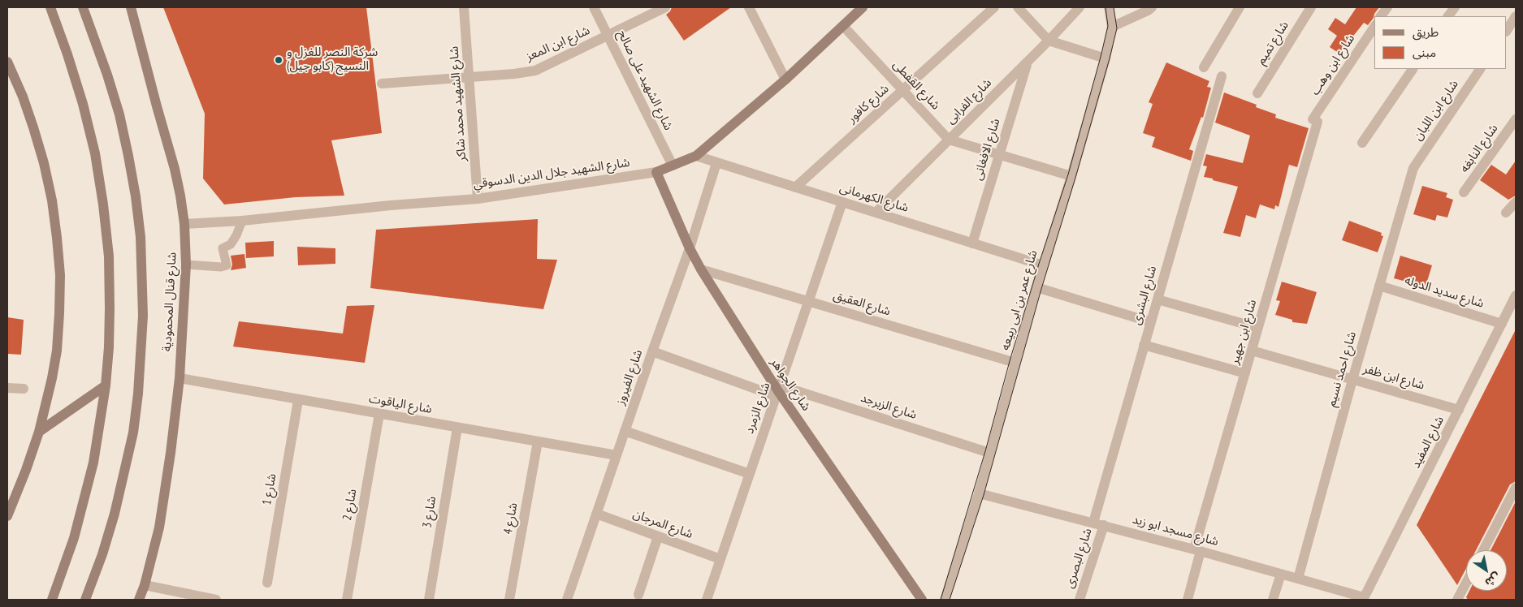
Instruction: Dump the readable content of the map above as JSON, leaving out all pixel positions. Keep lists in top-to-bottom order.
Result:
{
  "streets": {
    "main road": ["شارع الشهيد جلال الدين الدسوقي", "شارع قنال المحمودية", "شارع الجواهر"],
    "street": [
      "شارع تميم",
      "شارع ابن المعز",
      "شارع ابن وهب",
      "شارع الشهيد على صالح",
      "شارع القفطى",
      "شارع الفرابى",
      "شارع الشهيد محمد شاكر",
      "شارع كافور",
      "شارع ابن اللبان",
      "شارع النابغه",
      "شارع الافغانى",
      "شارع الكهرمانى",
      "شارع سديد الدوله",
      "شارع البشرى",
      "شارع عمر بن ابى ربيعه",
      "شارع العقيق",
      "شارع ابن جهير",
      "شارع احمد نسيم",
      "شارع الفيروز",
      "شارع ابن ظفر",
      "شارع الياقوت",
      "شارع الزبرجد",
      "شارع الزمرد",
      "شارع المفيد",
      "شارع 1",
      "شارع 2",
      "شارع 3",
      "شارع 4",
      "شارع المرجان",
      "شارع مسجد ابو زيد",
      "شارع البصرى"
    ]
  },
  "crossings": [
    ["شارع ابن المعز", "شارع الشهيد على صالح"],
    ["شارع ابن المعز", "شارع الشهيد محمد شاكر"],
    ["شارع ابن وهب", "شارع ابن جهير"],
    ["شارع الشهيد على صالح", "شارع الشهيد جلال الدين الدسوقي"],
    ["شارع القفطى", "شارع الفرابى"],
    ["شارع القفطى", "شارع كافور"],
    ["شارع القفطى", "شارع الافغانى"],
    ["شارع القفطى", "شارع الشهيد جلال الدين الدسوقي"],
    ["شارع القفطى", "شارع عمر بن ابى ربيعه"],
    ["شارع الفرابى", "شارع الافغانى"],
    ["شارع الفرابى", "شارع الكهرمانى"],
    ["شارع الشهيد محمد شاكر", "شارع الشهيد جلال الدين الدسوقي"],
    ["شارع كافور", "شارع الكهرمانى"],
    ["شارع ابن اللبان", "شارع احمد نسيم"],
    ["شارع الافغانى", "شارع الكهرمانى"],
    ["شارع الشهيد جلال الدين الدسوقي", "شارع الكهرمانى"],
    ["شارع الشهيد جلال الدين الدسوقي", "شارع قنال المحمودية"],
    ["شارع الشهيد جلال الدين الدسوقي", "شارع الجواهر"],
    ["شارع الكهرمانى", "شارع عمر بن ابى ربيعه"],
    ["شارع الكهرمانى", "شارع الفيروز"],
    ["شارع الكهرمانى", "شارع الزمرد"],
    ["شارع سديد الدوله", "شارع احمد نسيم"],
    ["شارع سديد الدوله", "شارع المفيد"],
    ["شارع البشرى", "شارع مسجد ابو زيد"],
    ["شارع عمر بن ابى ربيعه", "شارع العقيق"],
    ["شارع عمر بن ابى ربيعه", "شارع الزبرجد"],
    ["شارع عمر بن ابى ربيعه", "شارع مسجد ابو زيد"],
    ["شارع قنال المحمودية", "شارع الياقوت"],
    ["شارع العقيق", "شارع الجواهر"],
    ["شارع العقيق", "شارع الزمرد"],
    ["شارع ابن جهير", "شارع ابن ظفر"],
    ["شارع ابن جهير", "شارع مسجد ابو زيد"],
    ["شارع احمد نسيم", "شارع ابن ظفر"],
    ["شارع احمد نسيم", "شارع مسجد ابو زيد"],
    ["شارع الفيروز", "شارع الجواهر"],
    ["شارع الفيروز", "شارع الياقوت"],
    ["شارع الفيروز", "شارع الزبرجد"],
    ["شارع الفيروز", "شارع المرجان"],
    ["شارع ابن ظفر", "شارع المفيد"],
    ["شارع الجواهر", "شارع الزبرجد"],
    ["شارع الجواهر", "شارع الزمرد"],
    ["شارع الياقوت", "شارع 1"],
    ["شارع الياقوت", "شارع 2"],
    ["شارع الياقوت", "شارع 3"],
    ["شارع الياقوت", "شارع 4"],
    ["شارع الزبرجد", "شارع الزمرد"],
    ["شارع الزمرد", "شارع المرجان"],
    ["شارع المفيد", "شارع مسجد ابو زيد"],
    ["شارع مسجد ابو زيد", "شارع البصرى"]
  ],
  "places": ["شركة النصر للغزل و النسيج (كابو جيل)"],
  "legend": ["طريق", "مبنى"],
  "north": "bottom right"
}
